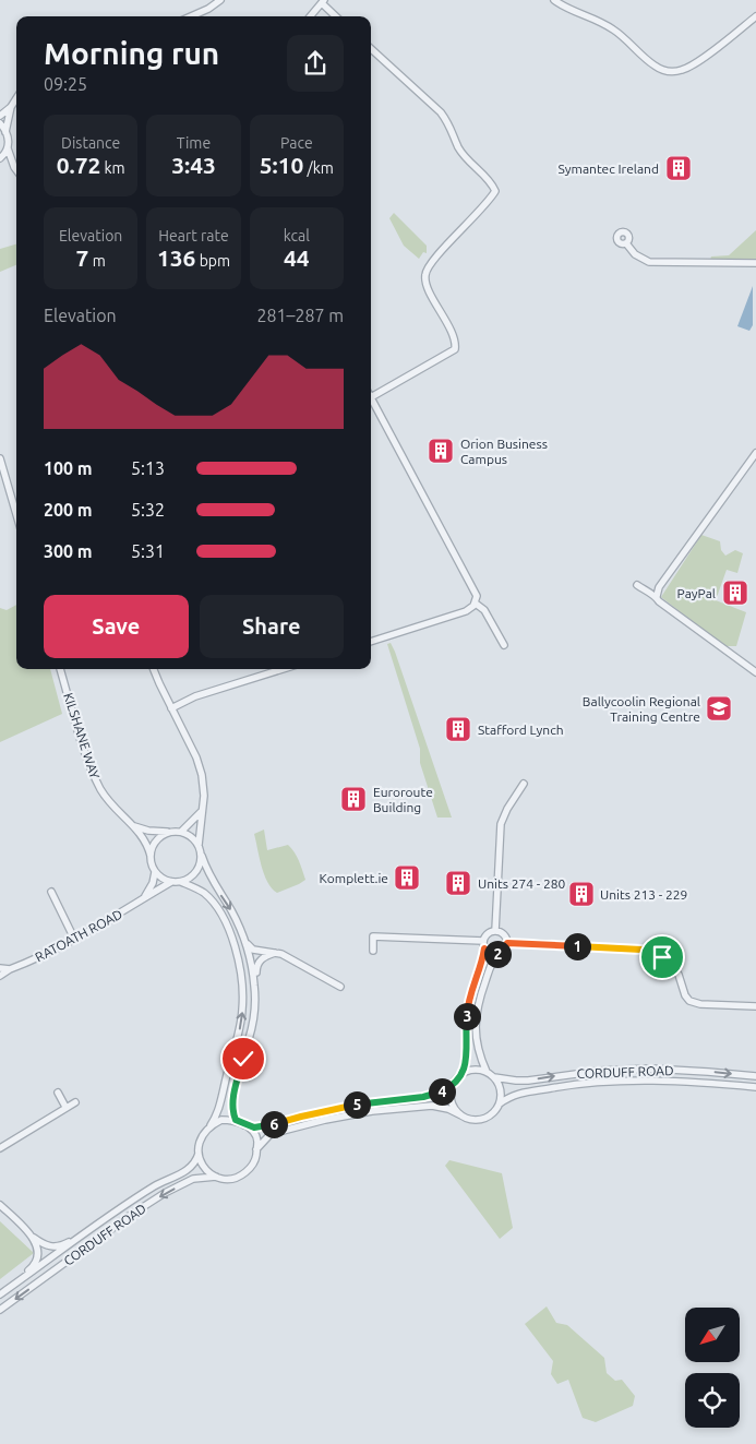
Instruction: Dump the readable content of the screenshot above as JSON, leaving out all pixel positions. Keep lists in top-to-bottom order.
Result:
{
  "streets": {
    "street": ["KILSHANE WAY", "RATOATH ROAD", "CORDUFF ROAD"]
  },
  "crossings": [
    ["KILSHANE WAY", "RATOATH ROAD"]
  ],
  "places": {
    "building": [
      "Symantec Ireland",
      "Orion Business Campus",
      "PayPal",
      "Stafford Lynch",
      "Euroroute Building",
      "Komplett.ie",
      "Units 274 - 280",
      "Units 213 - 229"
    ],
    "school or university": ["Ballycoolin Regional Training Centre"]
  },
  "north": "bottom left",
  "page": {
    "heading": ["Morning run", "09:25"],
    "stats": [
      ["Distance", "0.72 km"],
      ["Time", "3:43"],
      ["Pace", "5:10 /km"],
      ["Elevation", "7 m"],
      ["Heart rate", "136 bpm"],
      ["kcal", "44"]
    ],
    "chart": ["Elevation", "281–287 m"],
    "list": [
      {
        "name": "100 m",
        "note": "5:13"
      },
      {
        "name": "200 m",
        "note": "5:32"
      },
      {
        "name": "300 m",
        "note": "5:31"
      }
    ],
    "buttons": ["Save", "Share"],
    "pins": [
      "1",
      "2",
      "3",
      "4",
      "5",
      "6"
    ]
  }
}
